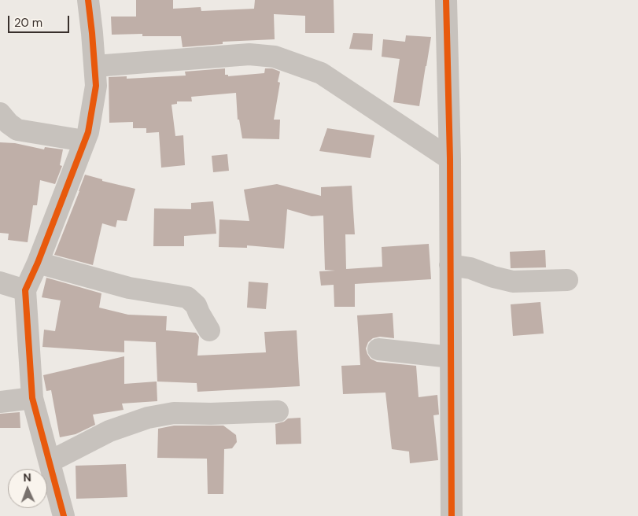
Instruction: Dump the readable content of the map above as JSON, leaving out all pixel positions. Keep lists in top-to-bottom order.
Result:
{
  "scale_bar": "20 m",
  "north": "top"
}
